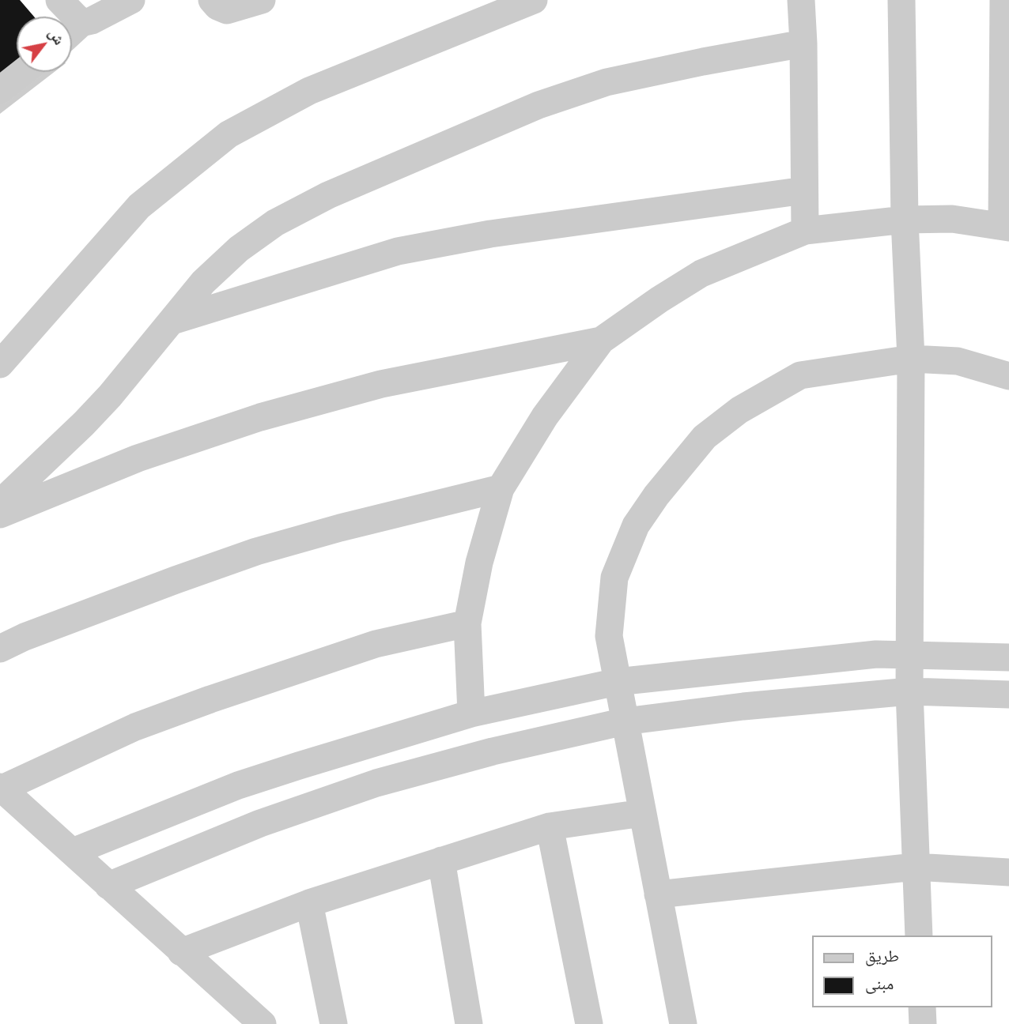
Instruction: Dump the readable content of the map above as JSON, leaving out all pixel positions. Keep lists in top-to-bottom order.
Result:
{
  "legend": ["طريق", "مبنى"],
  "north": "top right"
}
